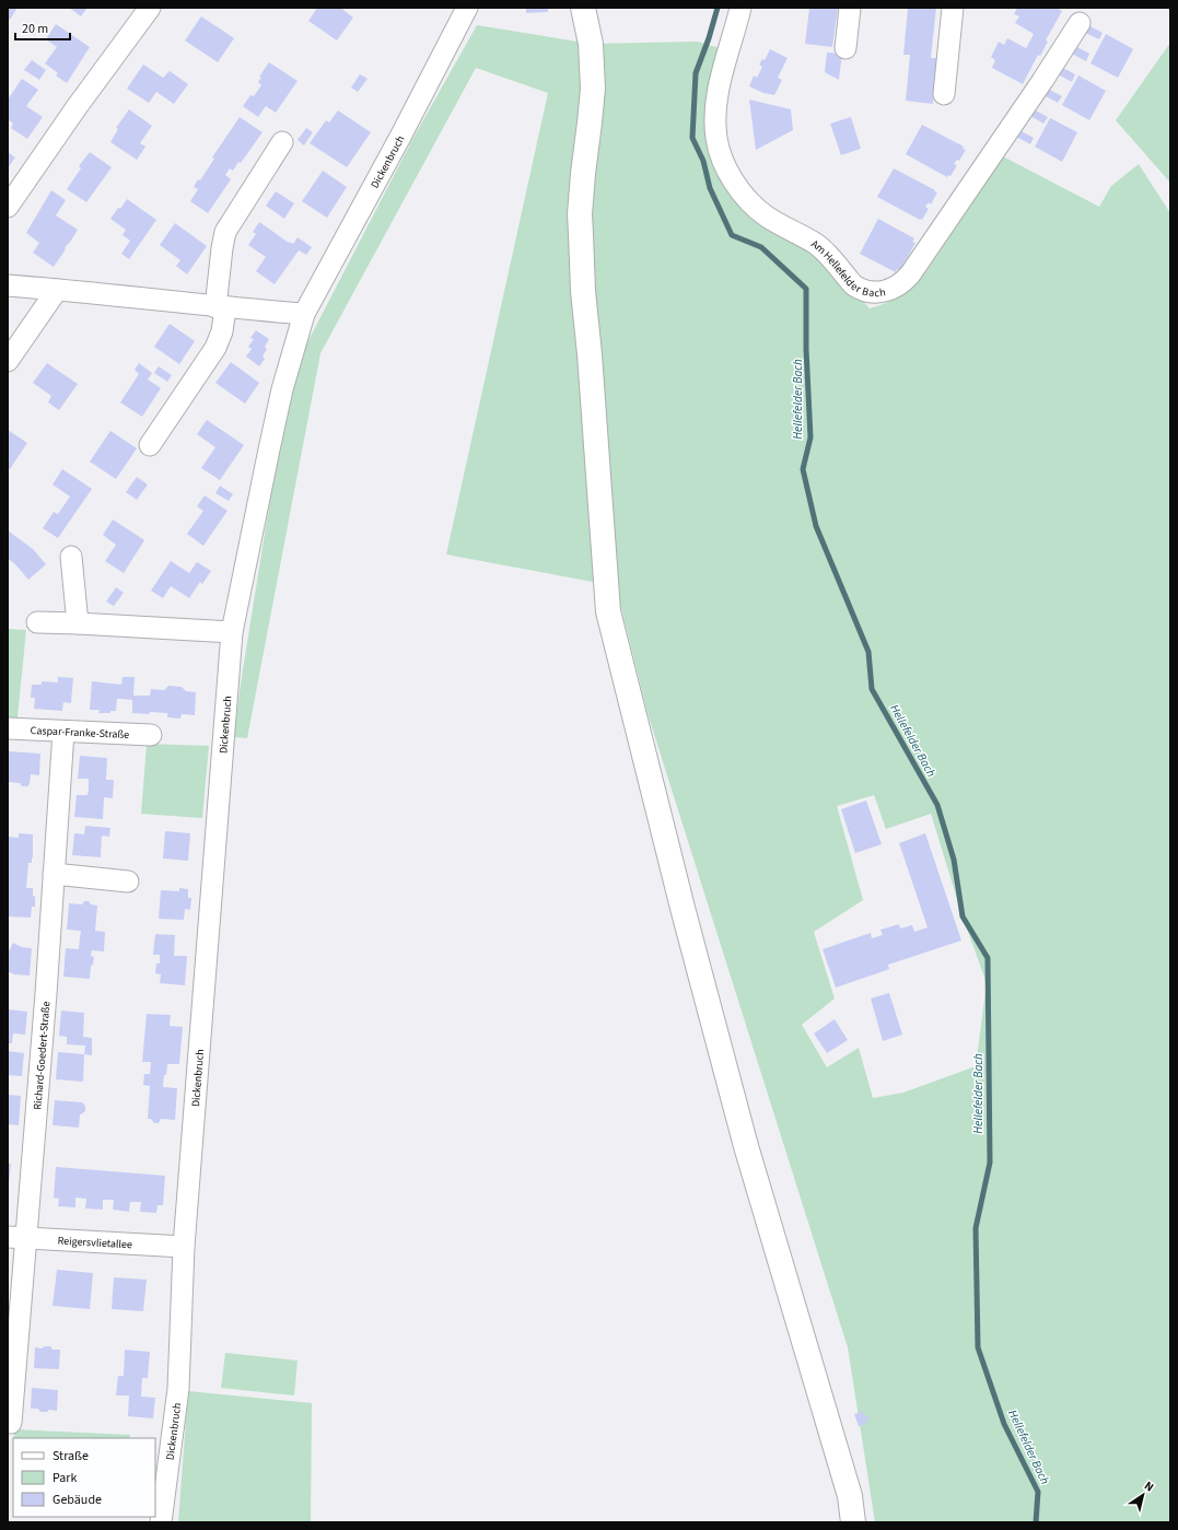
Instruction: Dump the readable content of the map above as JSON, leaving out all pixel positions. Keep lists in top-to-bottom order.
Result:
{
  "streets": {
    "street": [
      "Dickenbruch",
      "Am Hellefelder Bach",
      "Caspar-Franke-Straße",
      "Richard-Goedert-Straße",
      "Reigersvlietallee"
    ]
  },
  "crossings": [
    ["Dickenbruch", "Reigersvlietallee"],
    ["Caspar-Franke-Straße", "Richard-Goedert-Straße"],
    ["Richard-Goedert-Straße", "Reigersvlietallee"]
  ],
  "water": ["Hellefelder Bach"],
  "legend": ["Straße", "Park", "Gebäude"],
  "scale_bar": "20 m",
  "north": "top right"
}
